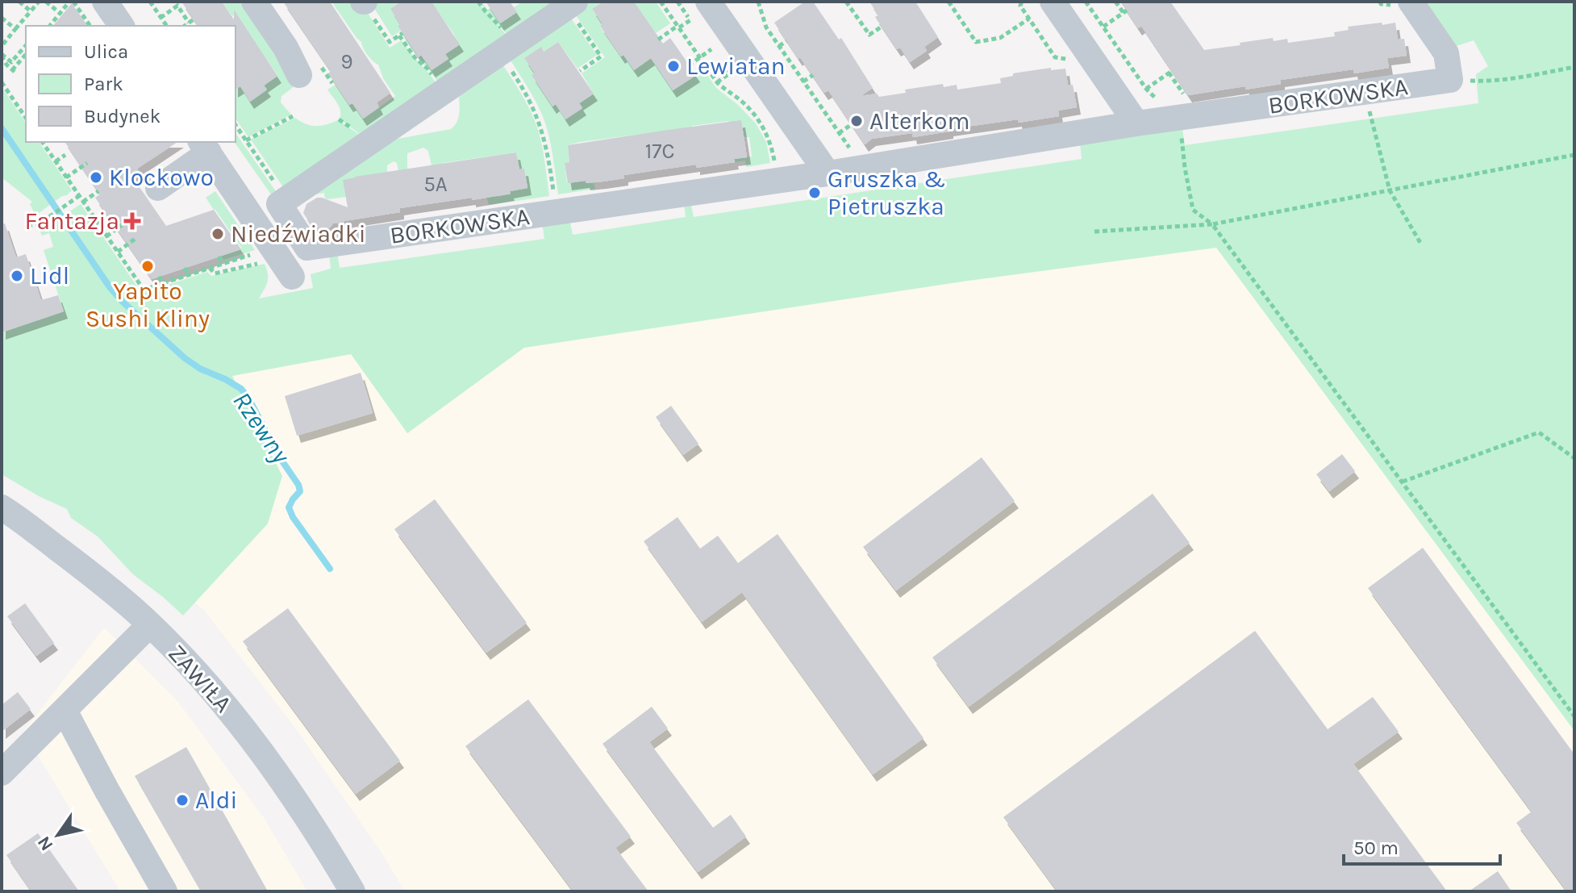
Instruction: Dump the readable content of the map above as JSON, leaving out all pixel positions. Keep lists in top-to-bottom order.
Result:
{
  "streets": {
    "street": ["BORKOWSKA", "ZAWIŁA"]
  },
  "water": ["Rzewny"],
  "places": {
    "other": [
      "Lewiatan",
      "Alterkom",
      "Klockowo",
      "Gruszka & Pietruszka",
      "Niedźwiadki",
      "Yapito Sushi Kliny",
      "Lidl",
      "Aldi"
    ],
    "health": ["Fantazja"]
  },
  "house_numbers": ["9", "17C", "5A"],
  "legend": ["Ulica", "Park", "Budynek"],
  "scale_bar": "50 m",
  "north": "bottom left"
}
